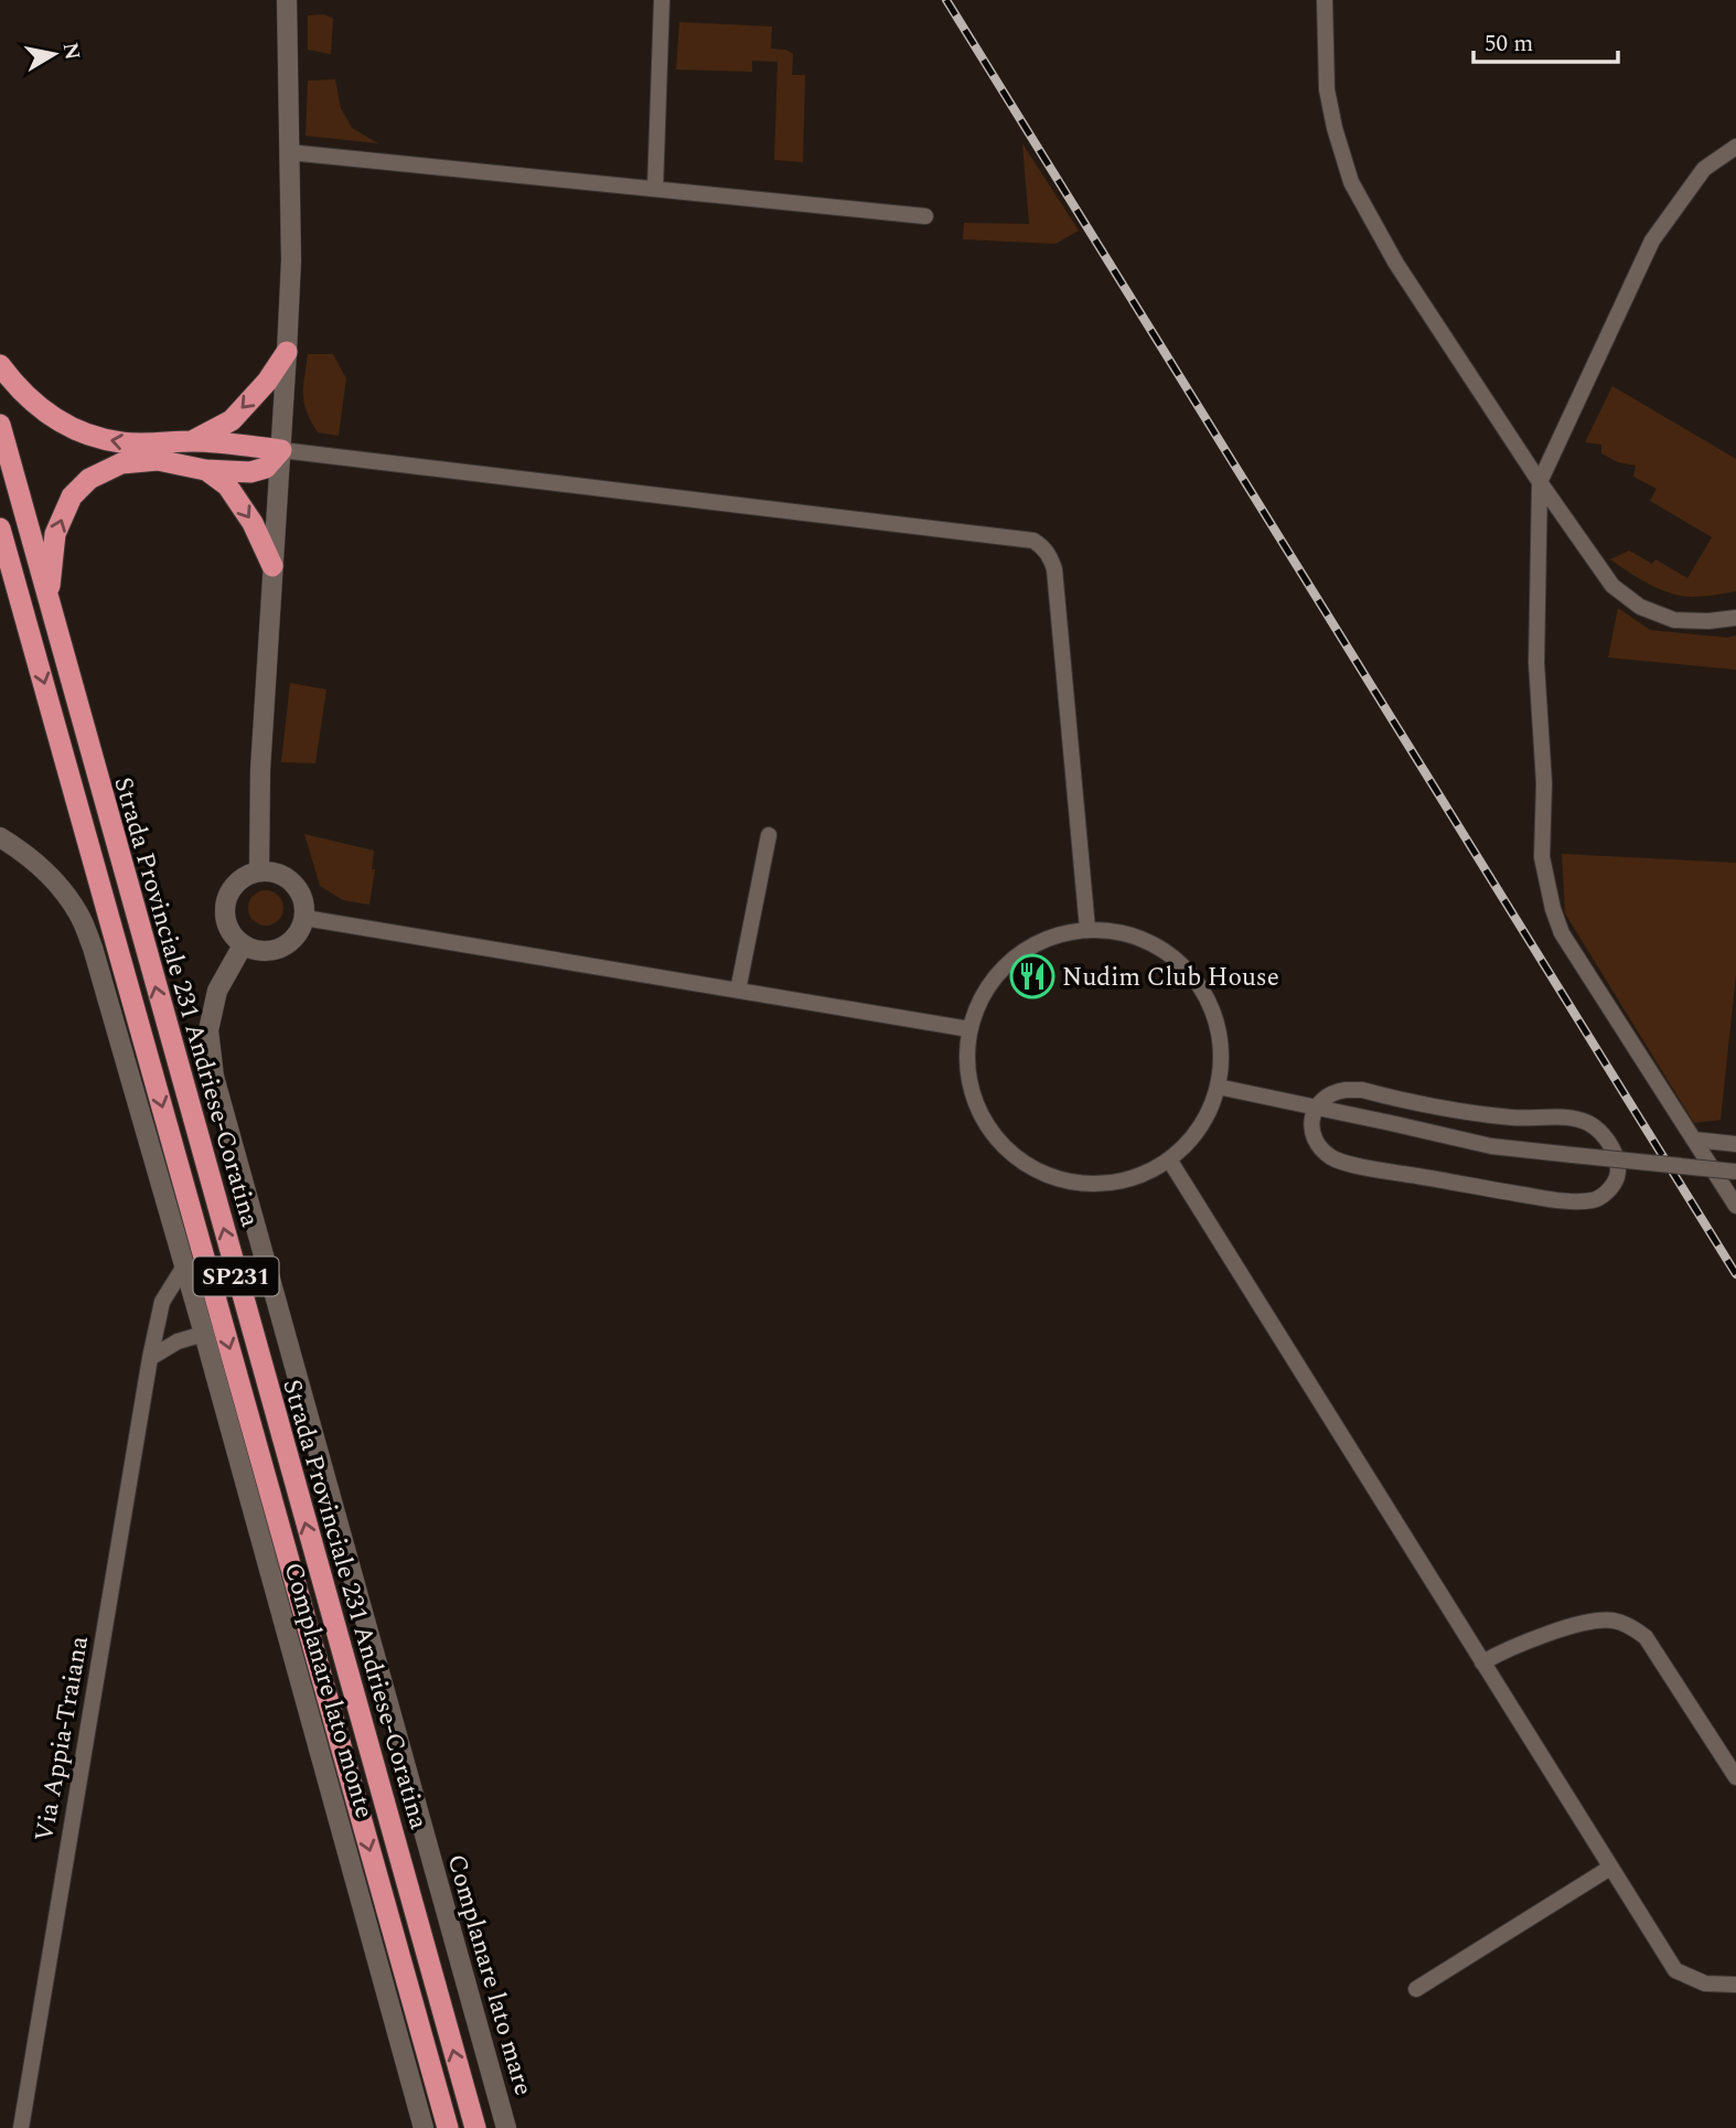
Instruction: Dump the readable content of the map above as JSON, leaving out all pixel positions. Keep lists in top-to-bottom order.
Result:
{
  "streets": {
    "highway": ["Strada Provinciale 231 Andriese-Coratina", "SP231"],
    "street": ["Complanare lato monte", "Via Appia-Traiana", "Complanare lato mare"]
  },
  "crossings": [
    ["Complanare lato monte", "Via Appia-Traiana"]
  ],
  "places": {
    "restaurant": ["Nudim Club House"]
  },
  "scale_bar": "50 m",
  "north": "right"
}
